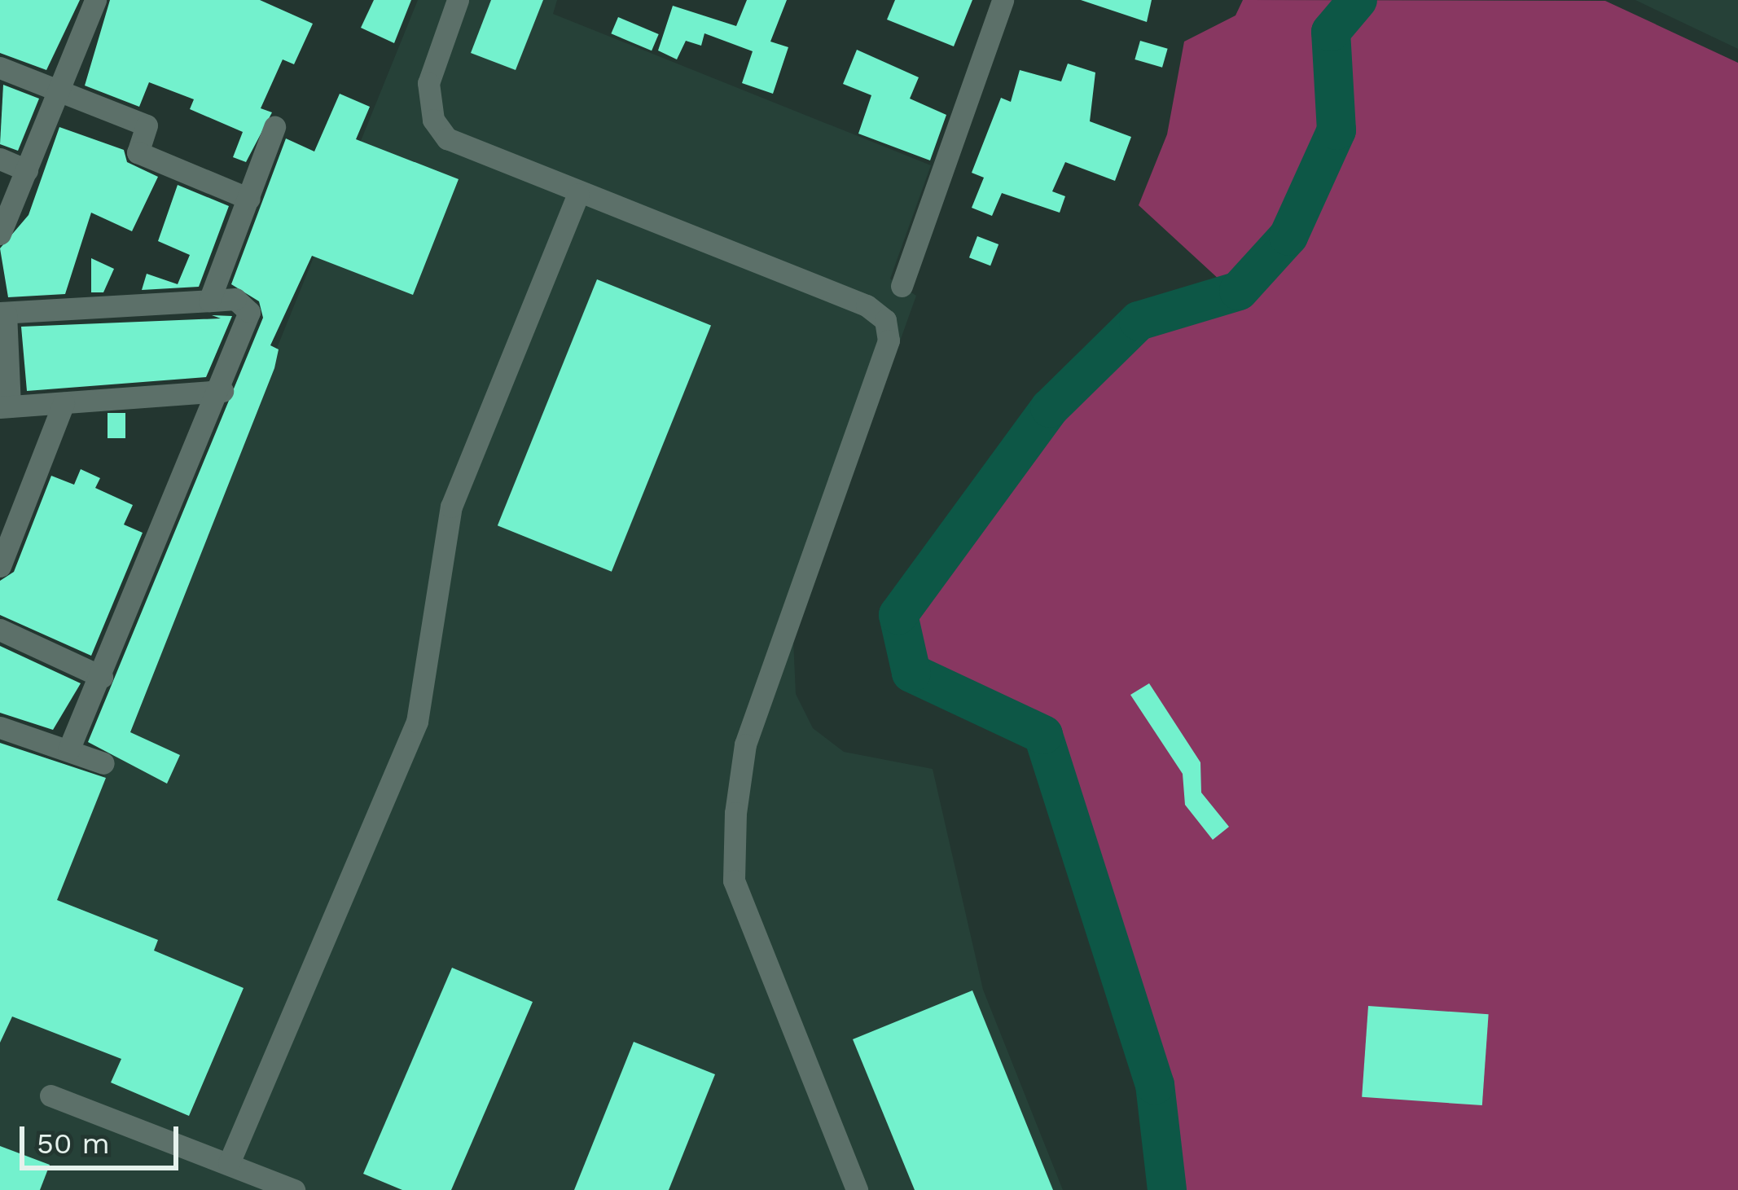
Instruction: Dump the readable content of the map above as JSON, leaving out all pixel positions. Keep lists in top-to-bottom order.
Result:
{
  "scale_bar": "50 m"
}
